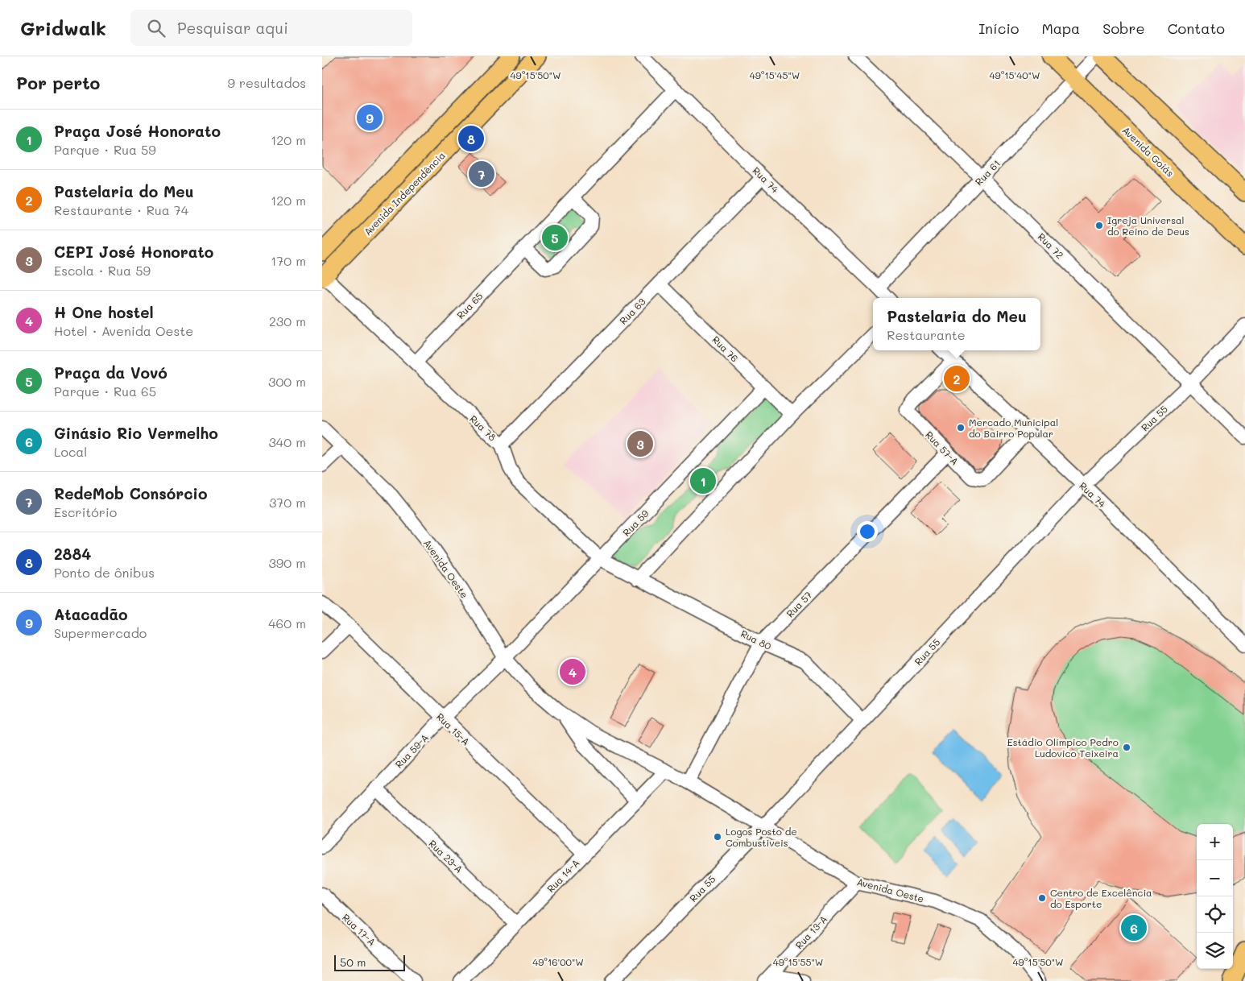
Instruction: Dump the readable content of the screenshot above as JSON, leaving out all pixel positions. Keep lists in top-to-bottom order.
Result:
{
  "streets": {
    "main road": ["Avenida Goiás", "Avenida Independência"],
    "street": [
      "Rua 61",
      "Rua 74",
      "Rua 72",
      "Rua 65",
      "Rua 63",
      "Rua 76",
      "Rua 55",
      "Rua 78",
      "Rua 57-A",
      "Rua 59",
      "Avenida Oeste",
      "Rua 57",
      "Rua 80",
      "Rua 15-A",
      "Rua 59-A",
      "Rua 23-A",
      "Rua 14-A",
      "Rua 17-A",
      "Rua 13-A"
    ]
  },
  "crossings": [
    ["Avenida Goiás", "Rua 61"],
    ["Rua 61", "Rua 74"],
    ["Rua 61", "Rua 72"],
    ["Rua 74", "Rua 65"],
    ["Rua 74", "Rua 63"],
    ["Rua 74", "Rua 55"],
    ["Rua 74", "Rua 57-A"],
    ["Avenida Independência", "Rua 78"],
    ["Rua 72", "Rua 55"],
    ["Rua 65", "Rua 78"],
    ["Rua 63", "Rua 76"],
    ["Rua 63", "Rua 78"],
    ["Rua 76", "Rua 59"],
    ["Rua 55", "Avenida Oeste"],
    ["Rua 55", "Rua 80"],
    ["Rua 78", "Rua 59"],
    ["Rua 78", "Rua 80"],
    ["Rua 57-A", "Rua 57"],
    ["Rua 59", "Avenida Oeste"],
    ["Rua 59", "Rua 59-A"],
    ["Avenida Oeste", "Rua 57"],
    ["Avenida Oeste", "Rua 59-A"],
    ["Avenida Oeste", "Rua 14-A"],
    ["Avenida Oeste", "Rua 13-A"],
    ["Rua 57", "Rua 80"],
    ["Rua 15-A", "Rua 59-A"],
    ["Rua 15-A", "Rua 14-A"],
    ["Rua 59-A", "Rua 23-A"],
    ["Rua 23-A", "Rua 14-A"]
  ],
  "places": [
    "Igreja Universal do Reino de Deus",
    "Mercado Municipal do Bairro Popular",
    "Estádio Olímpico Pedro Ludovico Teixeira",
    "Logos Posto de Combustiveis",
    "Centro de Excelência do Esporte"
  ],
  "scale_bar": "50 m",
  "page": {
    "header": "Gridwalk",
    "search": "Pesquisar aqui",
    "nav": [
      "Início",
      "Mapa",
      "Sobre",
      "Contato"
    ],
    "heading": ["Por perto", "9 resultados"],
    "pins": [
      "9",
      "8",
      "7",
      "5",
      "2",
      "3",
      "1",
      "4",
      "6"
    ],
    "list": [
      {
        "mark": "1",
        "name": "Praça José Honorato",
        "note": "Parque · Rua 59",
        "value": "120 m"
      },
      {
        "mark": "2",
        "name": "Pastelaria do Meu",
        "note": "Restaurante · Rua 74",
        "value": "120 m"
      },
      {
        "mark": "3",
        "name": "CEPI José Honorato",
        "note": "Escola · Rua 59",
        "value": "170 m"
      },
      {
        "mark": "4",
        "name": "H One hostel",
        "note": "Hotel · Avenida Oeste",
        "value": "230 m"
      },
      {
        "mark": "5",
        "name": "Praça da Vovó",
        "note": "Parque · Rua 65",
        "value": "300 m"
      },
      {
        "mark": "6",
        "name": "Ginásio Rio Vermelho",
        "note": "Local",
        "value": "340 m"
      },
      {
        "mark": "7",
        "name": "RedeMob Consórcio",
        "note": "Escritório",
        "value": "370 m"
      },
      {
        "mark": "8",
        "name": "2884",
        "note": "Ponto de ônibus",
        "value": "390 m"
      },
      {
        "mark": "9",
        "name": "Atacadão",
        "note": "Supermercado",
        "value": "460 m"
      }
    ],
    "popup": ["Pastelaria do Meu", "Restaurante"],
    "map_buttons": ["+", "−"],
    "scale": "50 m"
  },
  "coordinates": [
    "49°15'50\"W",
    "49°15'45\"W",
    "49°15'40\"W",
    "49°16'00\"W",
    "49°15'55\"W"
  ]
}
